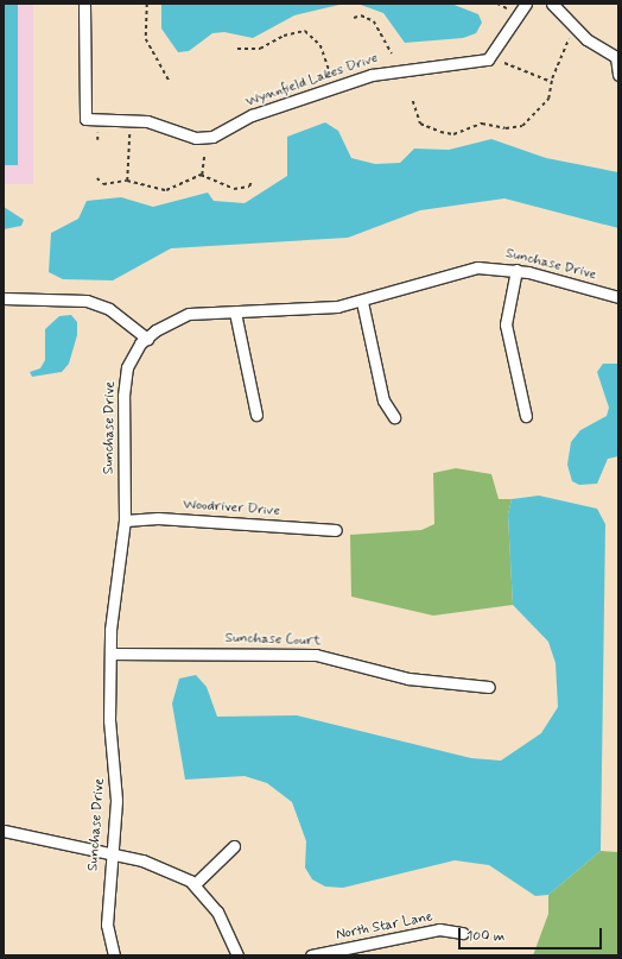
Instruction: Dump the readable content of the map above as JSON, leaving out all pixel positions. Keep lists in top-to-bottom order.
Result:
{
  "streets": {
    "street": [
      "Wynnfield Lakes Drive",
      "Sunchase Drive",
      "Woodriver Drive",
      "Sunchase Court",
      "North Star Lane"
    ]
  },
  "crossings": [
    ["Sunchase Drive", "Woodriver Drive"],
    ["Sunchase Drive", "Sunchase Court"]
  ],
  "scale_bar": "100 m"
}
